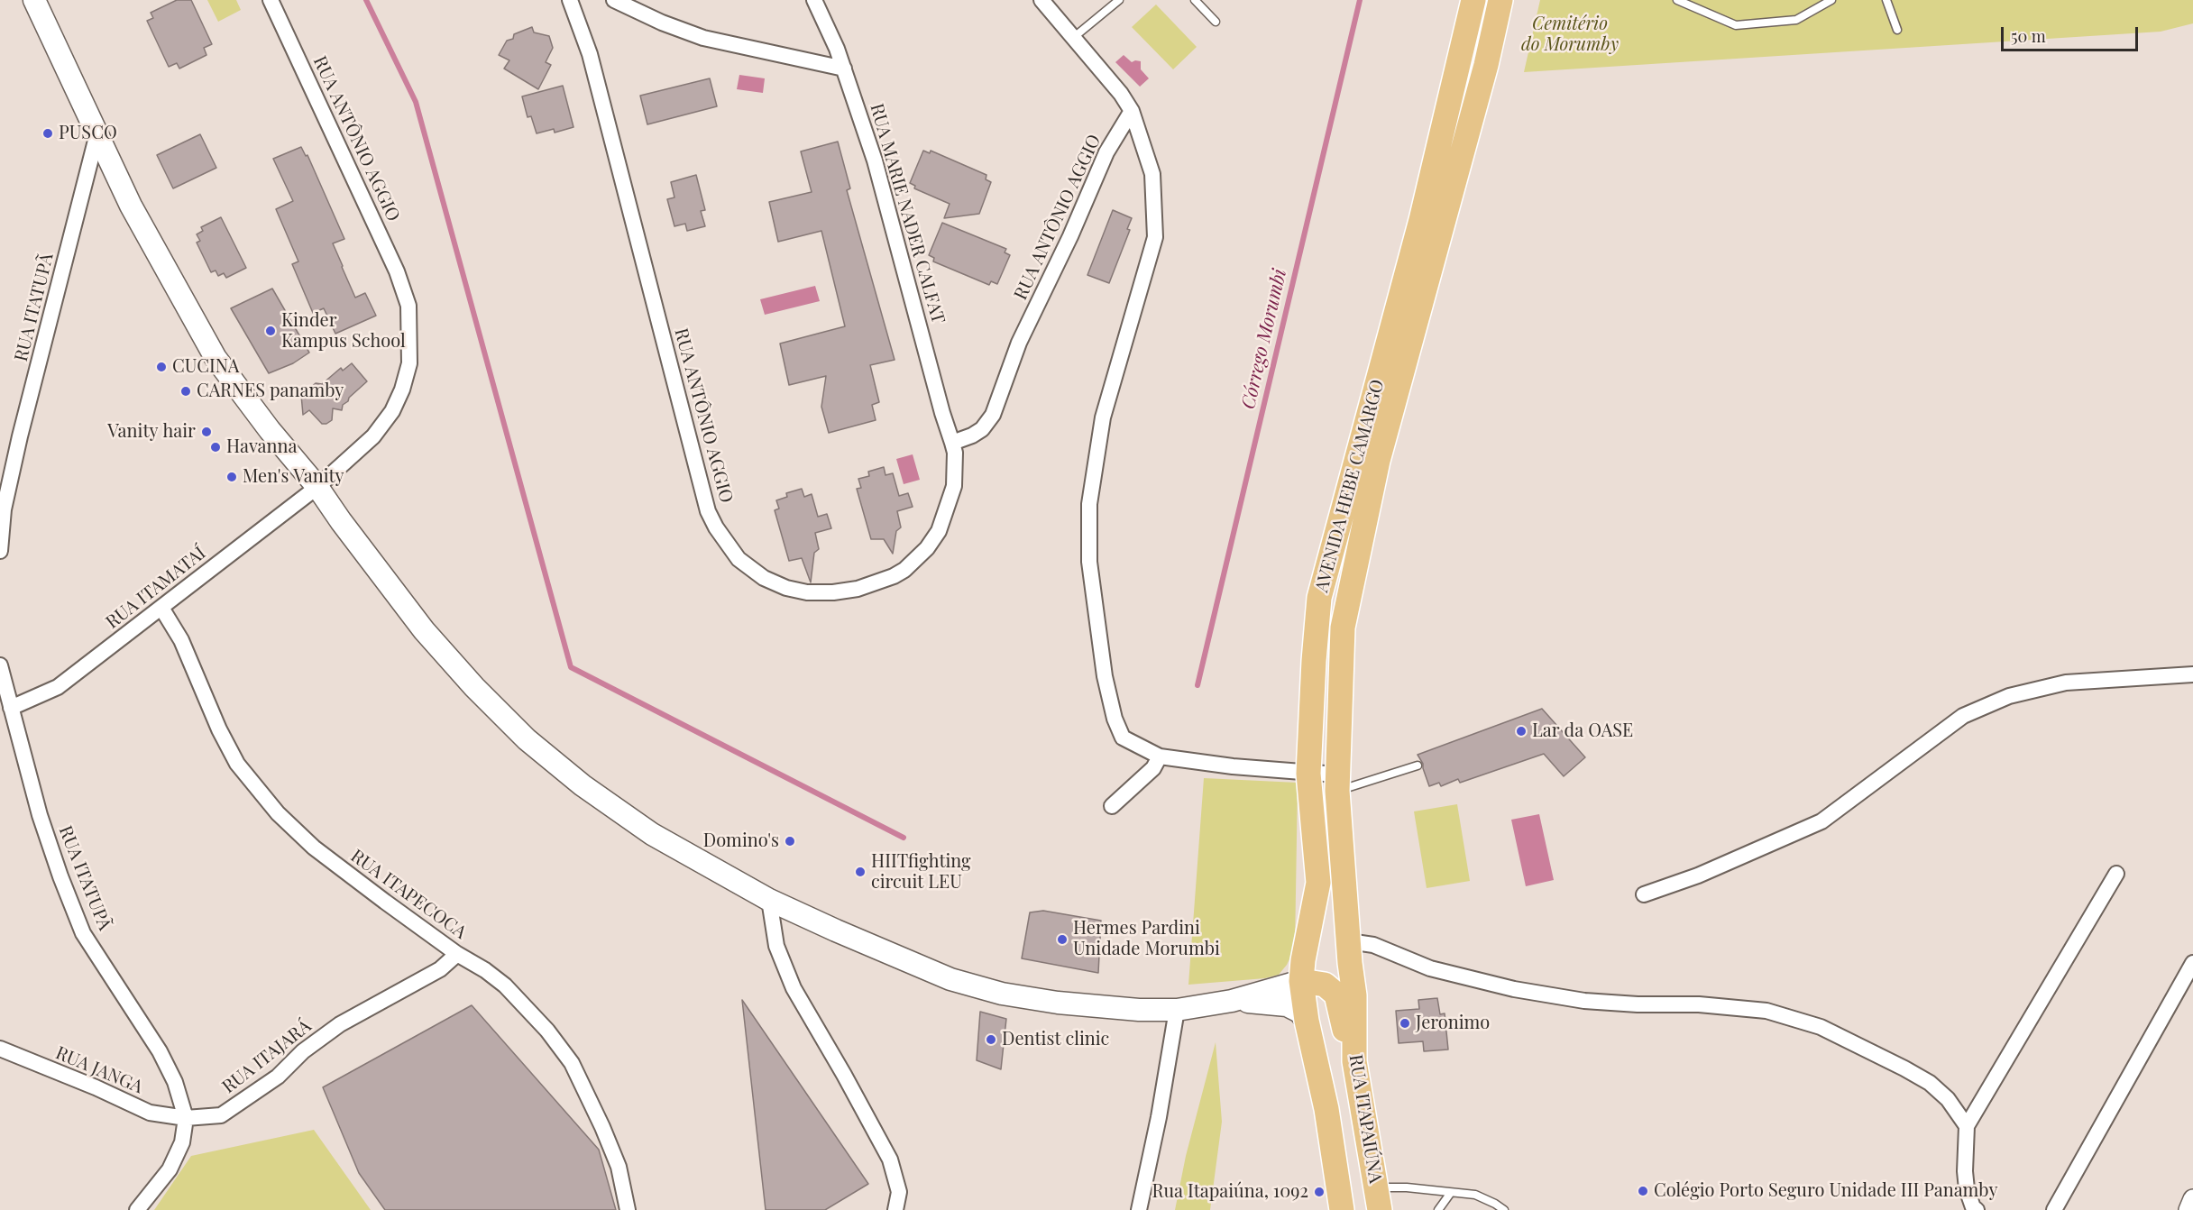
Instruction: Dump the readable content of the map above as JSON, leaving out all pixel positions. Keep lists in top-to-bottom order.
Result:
{
  "streets": {
    "main road": ["AVENIDA HEBE CAMARGO", "RUA ITAPAIÚNA"],
    "street": [
      "RUA ANTÔNIO AGGIO",
      "RUA MARIE NADER CALFAT",
      "RUA ITATUPÃ",
      "RUA ITAMATAÍ",
      "RUA ITAPECOCA",
      "RUA ITAJARÁ",
      "RUA JANGA"
    ]
  },
  "crossings": [
    ["RUA ANTÔNIO AGGIO", "RUA MARIE NADER CALFAT"],
    ["RUA ANTÔNIO AGGIO", "RUA ITAMATAÍ"],
    ["RUA ITATUPÃ", "RUA ITAMATAÍ"],
    ["RUA ITATUPÃ", "RUA ITAJARÁ"],
    ["RUA ITATUPÃ", "RUA JANGA"],
    ["AVENIDA HEBE CAMARGO", "RUA ITAPAIÚNA"],
    ["RUA ITAMATAÍ", "RUA ITAPECOCA"],
    ["RUA ITAPECOCA", "RUA ITAJARÁ"],
    ["RUA ITAJARÁ", "RUA JANGA"]
  ],
  "water": ["Córrego Morumbi"],
  "parks": ["Cemitério do Morumby"],
  "places": [
    "PUSCO",
    "Kinder Kampus School",
    "CUCINA",
    "CARNES panamby",
    "Vanity hair",
    "Havanna",
    "Men's Vanity",
    "Lar da OASE",
    "Domino's",
    "HIITfighting circuit LEU",
    "Hermes Pardini Unidade Morumbi",
    "Jeronimo",
    "Dentist clinic",
    "Colégio Porto Seguro Unidade III Panamby",
    "Rua Itapaiúna, 1092"
  ],
  "scale_bar": "50 m"
}
